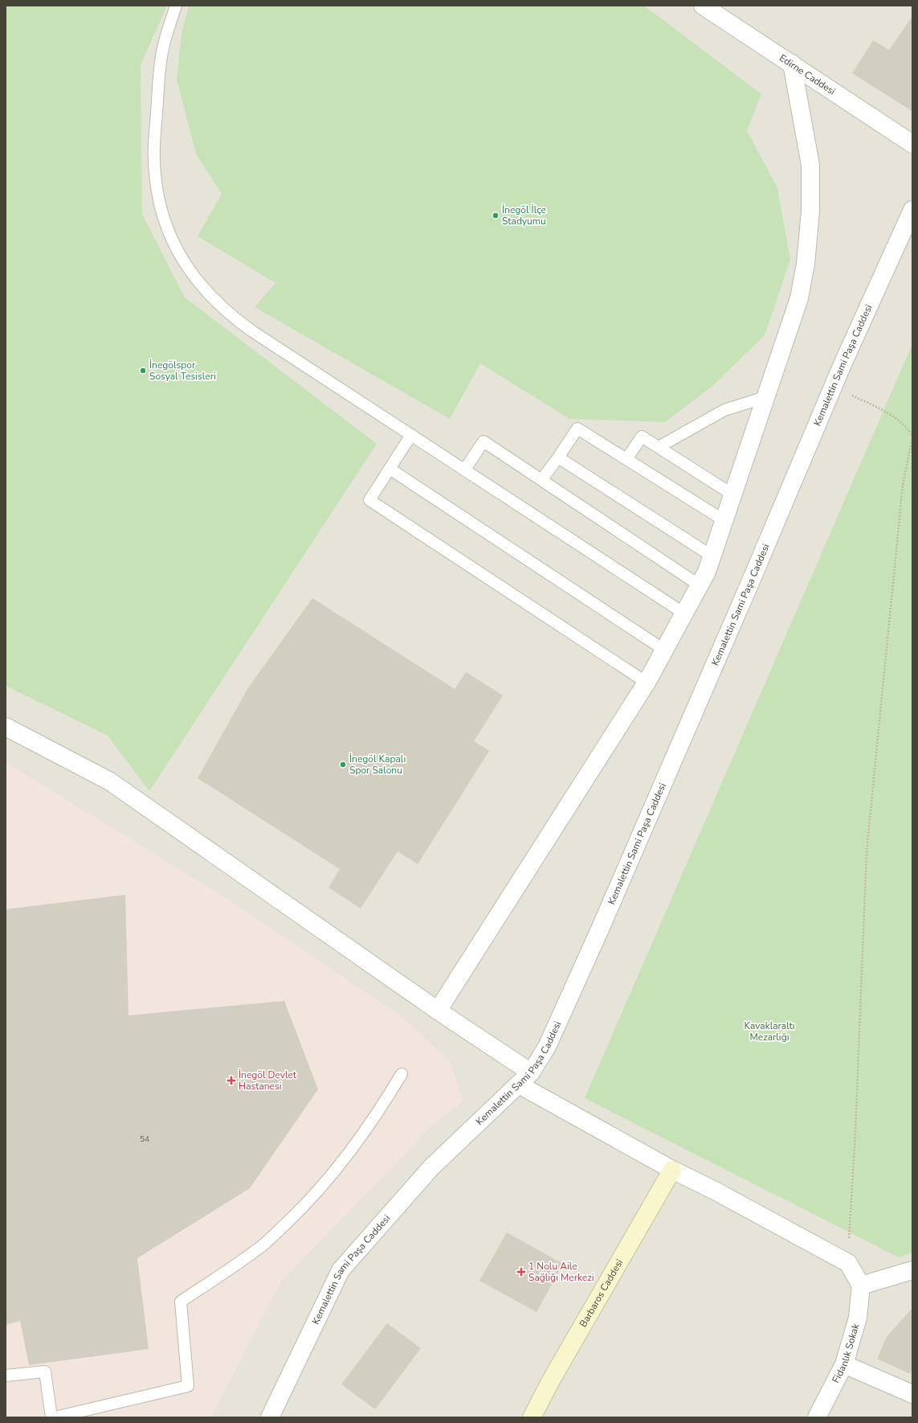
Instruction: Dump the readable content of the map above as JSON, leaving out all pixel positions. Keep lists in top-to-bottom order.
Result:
{
  "streets": {
    "main road": ["Barbaros Caddesi"],
    "street": ["Edirne Caddesi", "Kemalettin Sami Paşa Caddesi", "Fidanlık Sokak"]
  },
  "parks": ["Kavaklaraltı Mezarlığı"],
  "places": {
    "other": ["İnegöl İlçe Stadyumu", "İnegölspor Sosyal Tesisleri", "İnegöl Kapalı Spor Salonu"],
    "health": ["İnegöl Devlet Hastanesi", "1 Nolu Aile Sağlığı Merkezi"]
  },
  "house_numbers": ["54"]
}
